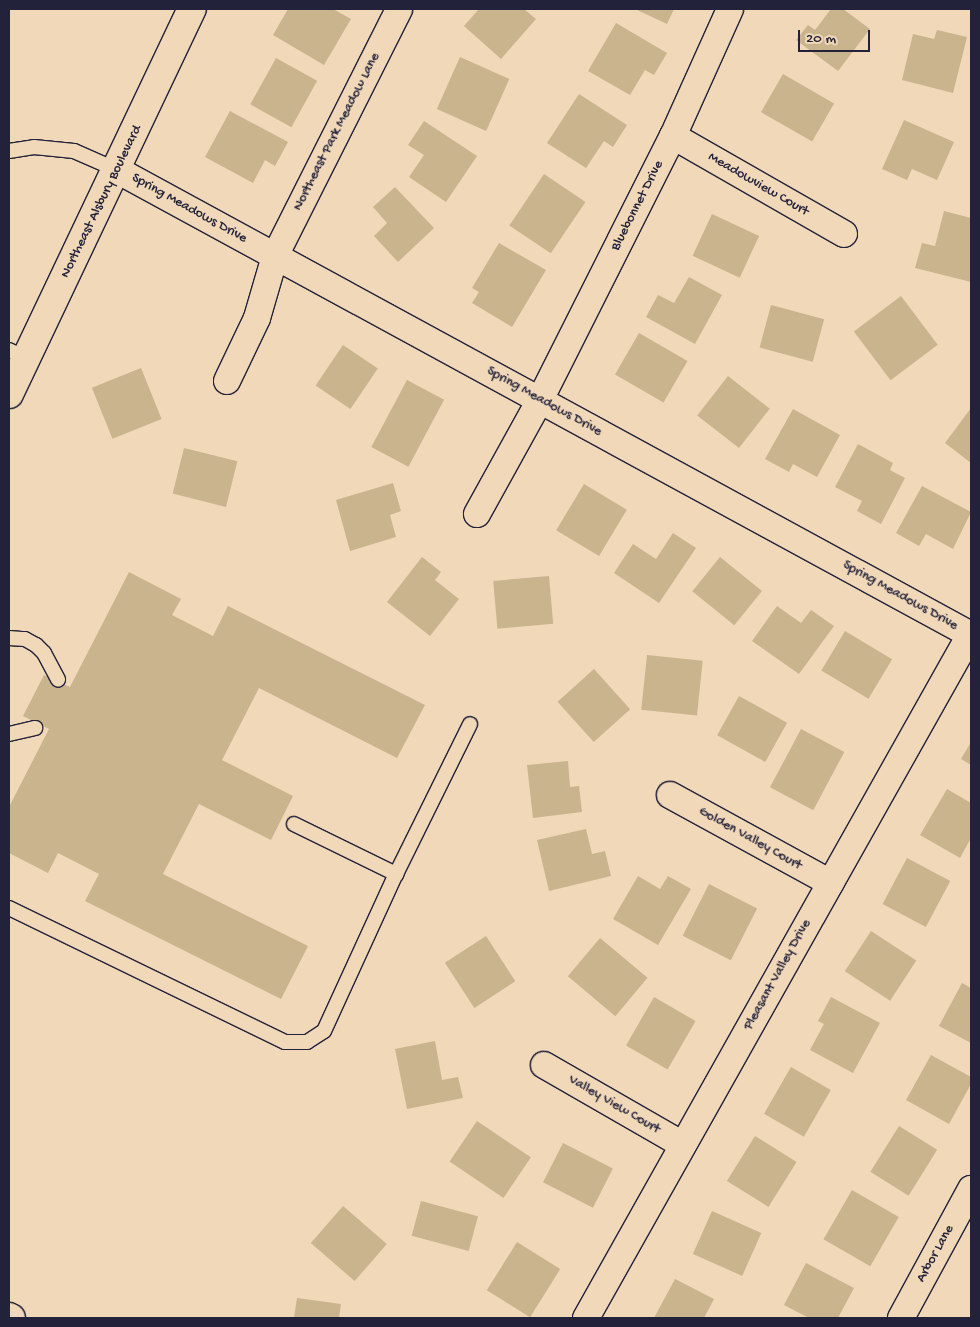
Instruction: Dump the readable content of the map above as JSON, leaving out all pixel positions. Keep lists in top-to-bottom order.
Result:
{
  "streets": {
    "main road": ["Northeast Alsbury Boulevard"],
    "street": [
      "Northeast Park Meadow Lane",
      "Meadowview Court",
      "Bluebonnet Drive",
      "Spring Meadows Drive",
      "Golden Valley Court",
      "Pleasant Valley Drive",
      "Valley View Court",
      "Arbor Lane"
    ]
  },
  "crossings": [
    ["Northeast Park Meadow Lane", "Spring Meadows Drive"],
    ["Meadowview Court", "Bluebonnet Drive"],
    ["Northeast Alsbury Boulevard", "Spring Meadows Drive"],
    ["Bluebonnet Drive", "Spring Meadows Drive"],
    ["Spring Meadows Drive", "Pleasant Valley Drive"],
    ["Golden Valley Court", "Pleasant Valley Drive"],
    ["Pleasant Valley Drive", "Valley View Court"]
  ],
  "scale_bar": "20 m"
}
